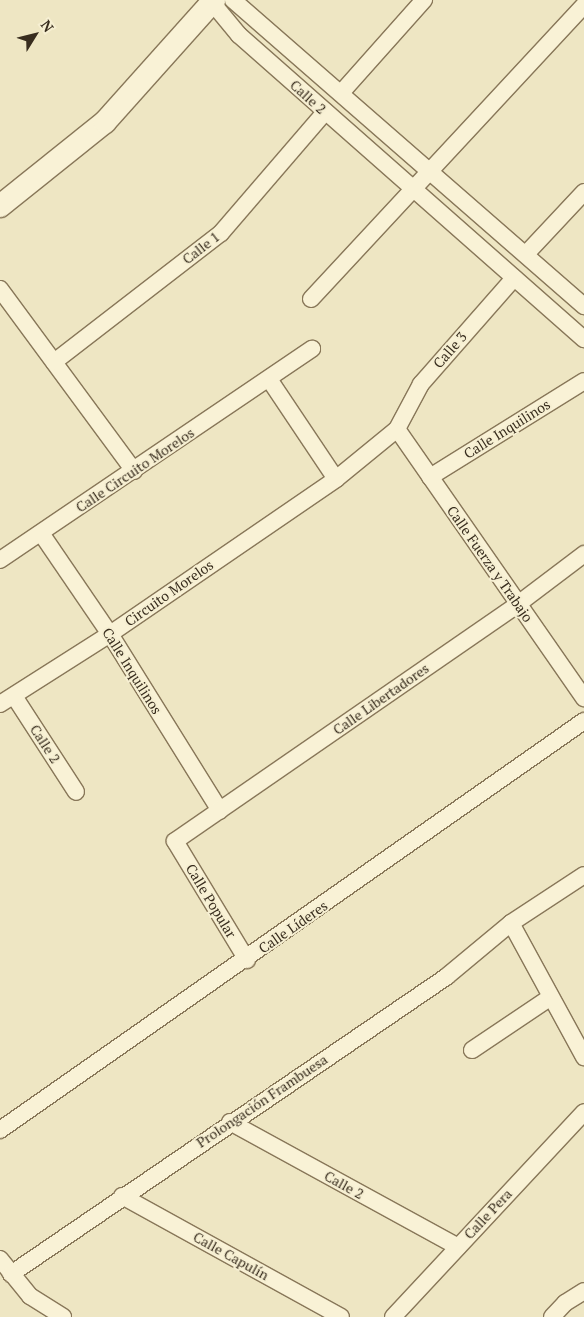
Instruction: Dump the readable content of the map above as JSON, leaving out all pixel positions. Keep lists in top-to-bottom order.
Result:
{
  "streets": {
    "street": [
      "Calle 2",
      "Calle 1",
      "Calle 3",
      "Calle Inquilinos",
      "Calle Circuito Morelos",
      "Calle Fuerza y Trabajo",
      "Circuito Morelos",
      "Calle Libertadores",
      "Calle Popular",
      "Calle Líderes",
      "Prolongación Frambuesa",
      "Calle Pera",
      "Calle Capulín"
    ]
  },
  "crossings": [
    ["Calle 2", "Calle 1"],
    ["Calle 2", "Calle 3"],
    ["Calle 2", "Circuito Morelos"],
    ["Calle 2", "Prolongación Frambuesa"],
    ["Calle 2", "Calle Pera"],
    ["Calle 3", "Calle Fuerza y Trabajo"],
    ["Calle 3", "Circuito Morelos"],
    ["Calle Inquilinos", "Calle Circuito Morelos"],
    ["Calle Inquilinos", "Calle Fuerza y Trabajo"],
    ["Calle Inquilinos", "Circuito Morelos"],
    ["Calle Inquilinos", "Calle Libertadores"],
    ["Calle Fuerza y Trabajo", "Circuito Morelos"],
    ["Calle Fuerza y Trabajo", "Calle Libertadores"],
    ["Calle Libertadores", "Calle Popular"],
    ["Calle Popular", "Calle Líderes"],
    ["Prolongación Frambuesa", "Calle Capulín"]
  ],
  "north": "top right"
}
